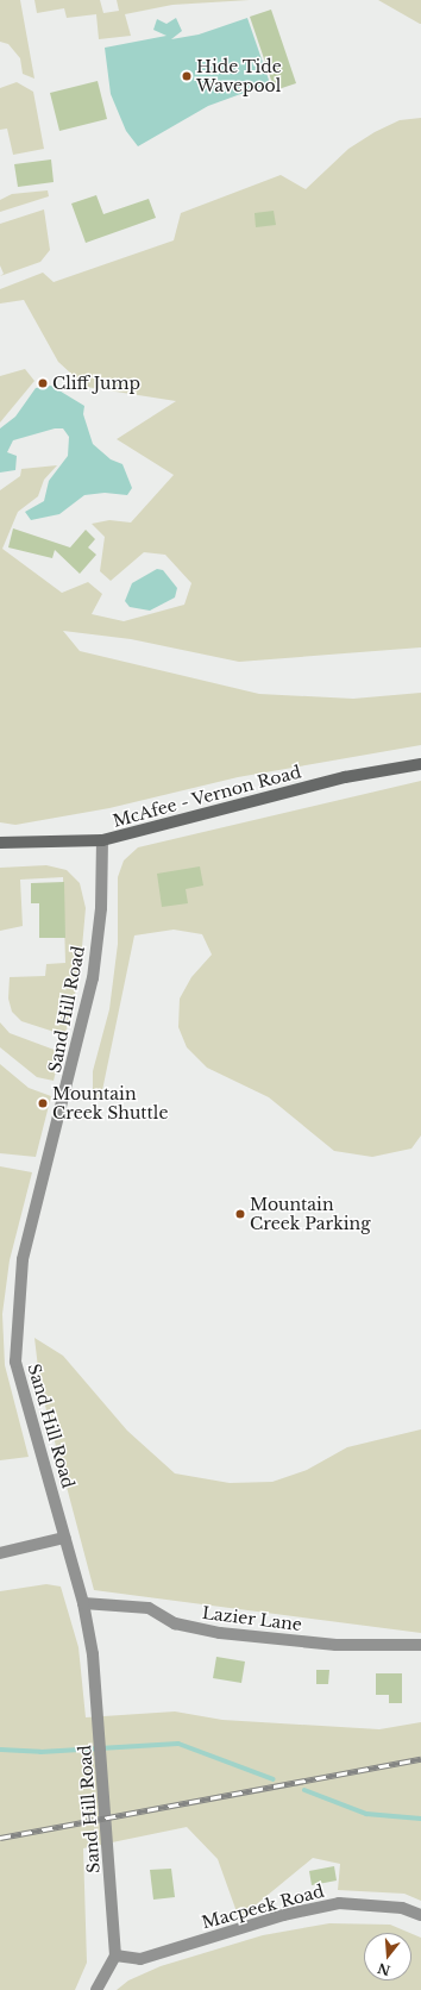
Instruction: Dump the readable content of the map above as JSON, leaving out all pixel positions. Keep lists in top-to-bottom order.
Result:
{
  "streets": {
    "main road": ["McAfee - Vernon Road"],
    "street": ["Sand Hill Road", "Lazier Lane", "Macpeek Road"]
  },
  "crossings": [
    ["McAfee - Vernon Road", "Sand Hill Road"],
    ["Sand Hill Road", "Lazier Lane"],
    ["Sand Hill Road", "Macpeek Road"]
  ],
  "places": [
    "Hide Tide Wavepool",
    "Cliff Jump",
    "Mountain Creek Shuttle",
    "Mountain Creek Parking"
  ],
  "north": "bottom"
}
